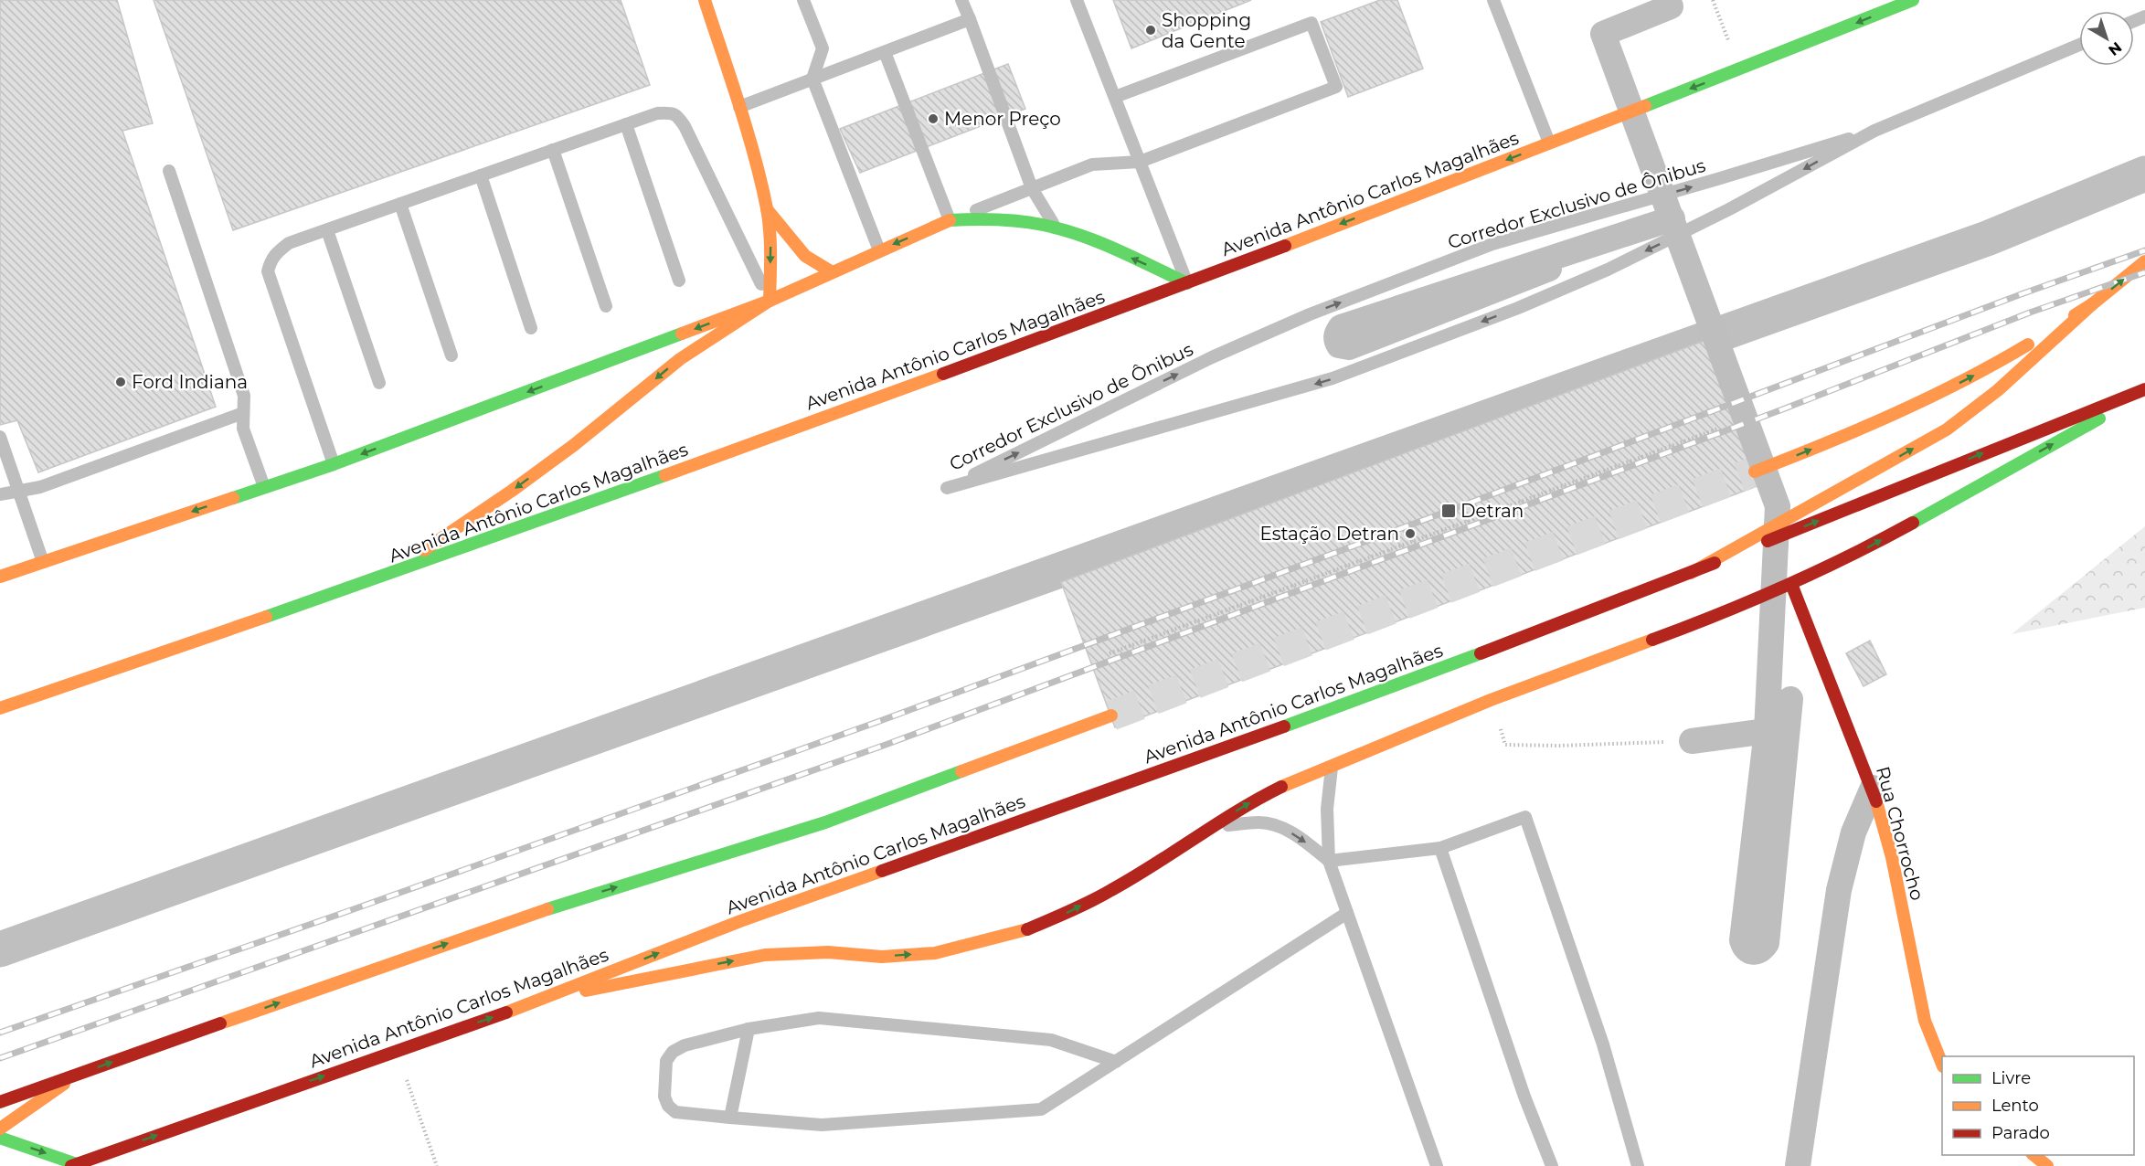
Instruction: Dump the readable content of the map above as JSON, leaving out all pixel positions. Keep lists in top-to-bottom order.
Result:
{
  "streets": {
    "main road": ["Avenida Antônio Carlos Magalhães", "Rua Chorrocho"],
    "lane": ["Corredor Exclusivo de Ônibus"]
  },
  "places": {
    "other": [
      "Shopping da Gente",
      "Menor Preço",
      "Ford Indiana",
      "Estação Detran"
    ],
    "transit": ["Detran"]
  },
  "legend": ["Livre", "Lento", "Parado"],
  "north": "bottom right"
}
